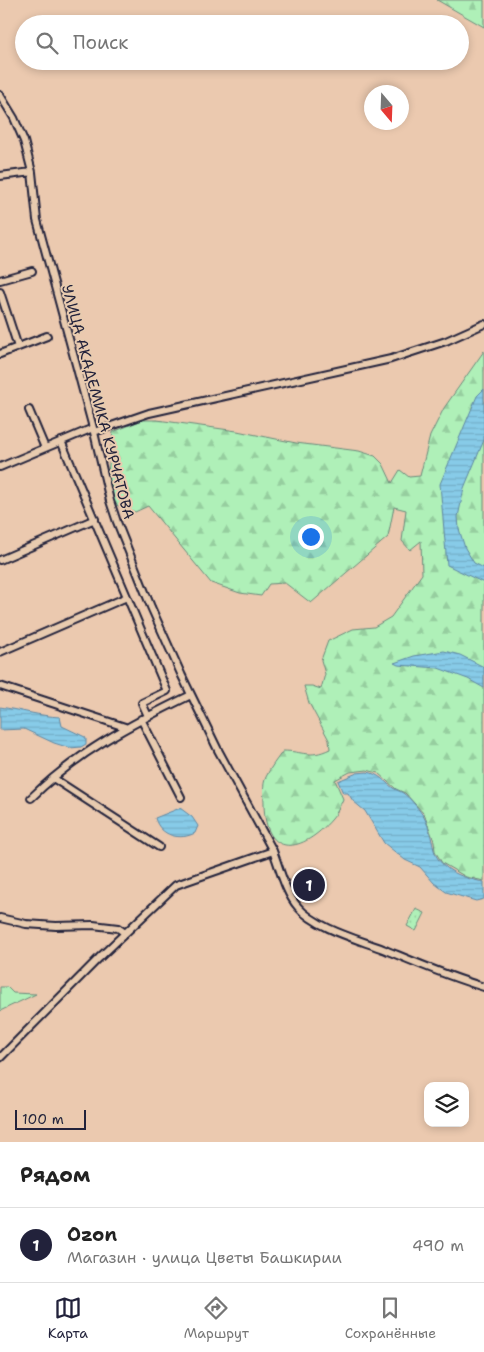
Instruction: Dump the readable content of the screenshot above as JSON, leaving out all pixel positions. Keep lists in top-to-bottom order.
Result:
{
  "streets": {
    "street": ["УЛИЦА АКАДЕМИКА КУРЧАТОВА"]
  },
  "scale_bar": "100 m",
  "north": "bottom",
  "page": {
    "search": "Поиск",
    "pins": "1",
    "scale": "100 m",
    "heading": "Рядом",
    "list": [
      {
        "mark": "1",
        "name": "Ozon",
        "note": "Магазин · улица Цветы Башкирии",
        "value": "490 m"
      }
    ],
    "nav": ["Карта", "Маршрут", "Сохранённые"]
  }
}
